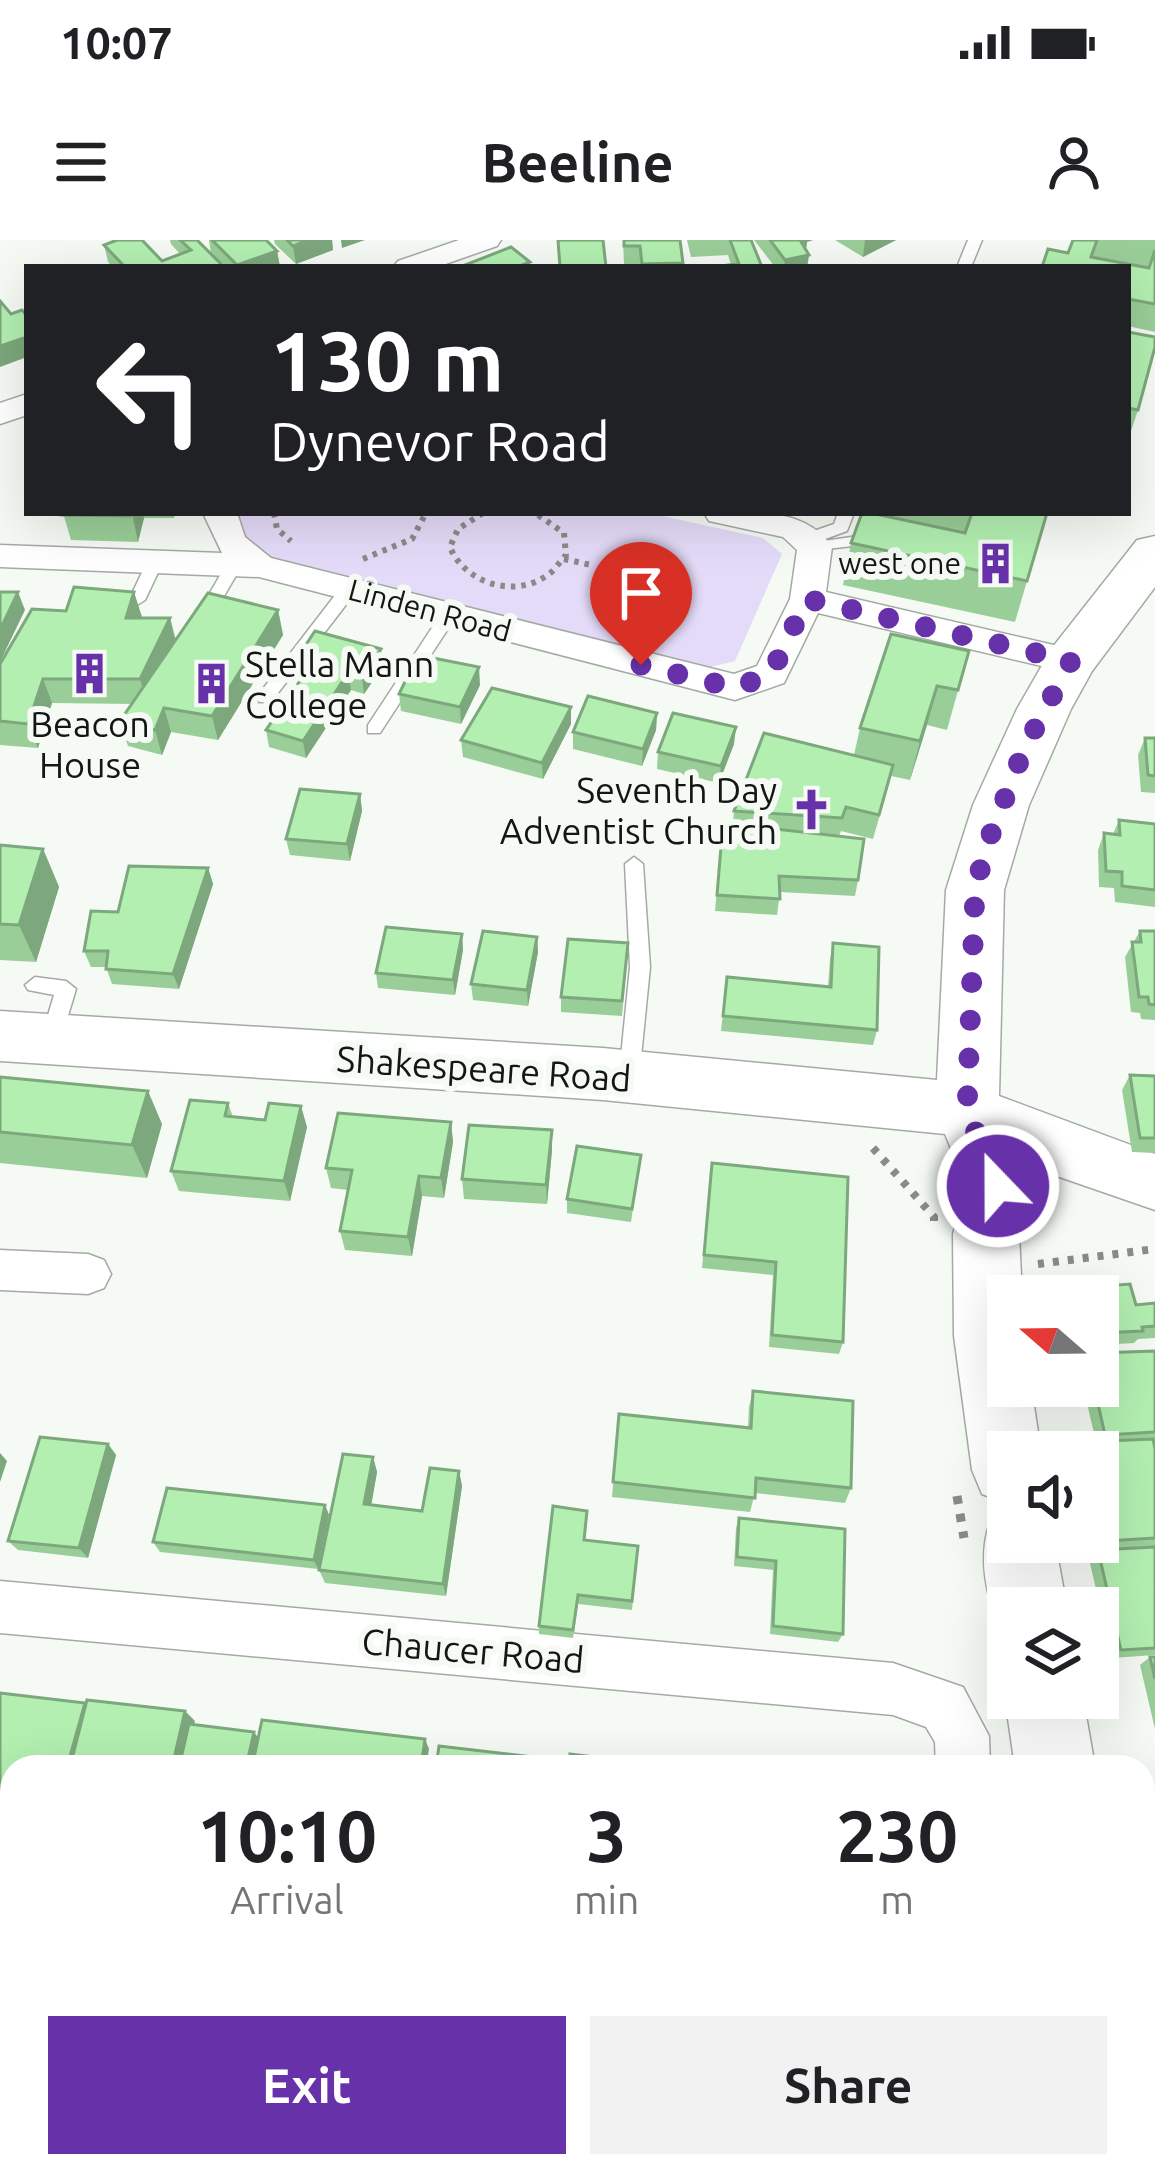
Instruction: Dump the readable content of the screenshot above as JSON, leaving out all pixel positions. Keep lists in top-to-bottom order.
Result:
{
  "streets": {
    "main road": ["Shakespeare Road"],
    "street": ["Linden Road", "Chaucer Road"]
  },
  "places": {
    "building": ["west one", "Beacon House", "Stella Mann College"],
    "church": ["Seventh Day Adventist Church"]
  },
  "north": "left",
  "page": {
    "status": "10:07",
    "header": "Beeline",
    "turn": ["130 m", "Dynevor Road"],
    "eta": [
      "10:10",
      "Arrival",
      "3",
      "min",
      "230",
      "m"
    ],
    "buttons": ["Exit", "Share"]
  }
}
